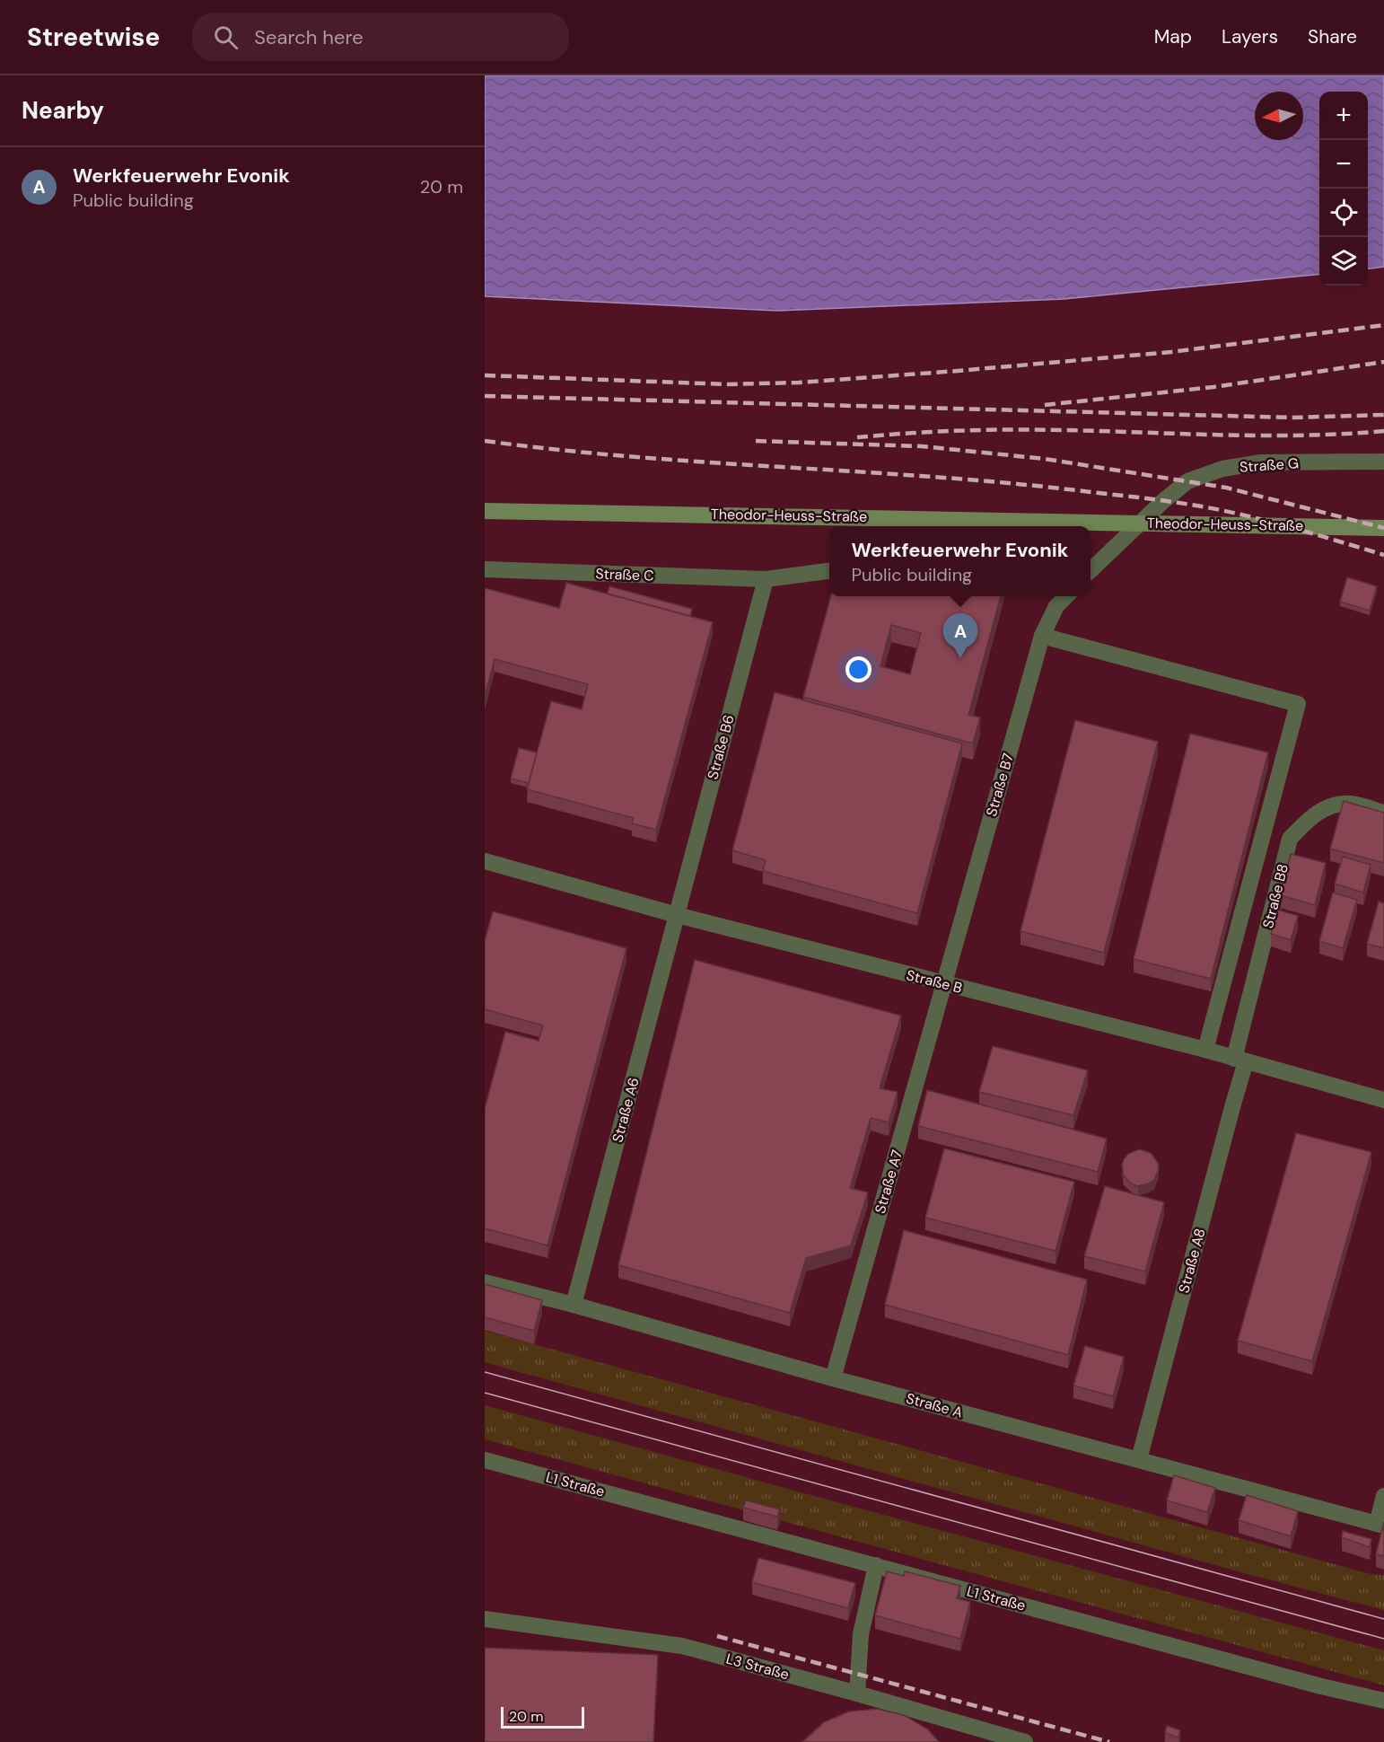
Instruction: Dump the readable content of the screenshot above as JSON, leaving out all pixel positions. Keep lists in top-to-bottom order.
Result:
{
  "streets": {
    "main road": ["Theodor-Heuss-Straße"],
    "lane": [
      "Straße G",
      "Straße C",
      "Straße B6",
      "Straße B7",
      "Straße B8",
      "Straße B",
      "Straße A6",
      "Straße A7",
      "Straße A8",
      "Straße A",
      "L1 Straße",
      "L3 Straße"
    ]
  },
  "crossings": [
    ["Straße C", "Straße B6"],
    ["Straße B6", "Straße B"],
    ["Straße B6", "Straße A6"],
    ["Straße B7", "Straße B"],
    ["Straße B7", "Straße A7"],
    ["Straße B8", "Straße B"],
    ["Straße B8", "Straße A8"],
    ["Straße B", "Straße A6"],
    ["Straße B", "Straße A7"],
    ["Straße B", "Straße A8"],
    ["Straße A6", "Straße A"],
    ["Straße A7", "Straße A"],
    ["Straße A8", "Straße A"]
  ],
  "scale_bar": "20 m",
  "north": "left",
  "page": {
    "header": "Streetwise",
    "search": "Search here",
    "nav": ["Map", "Layers", "Share"],
    "heading": "Nearby",
    "map_buttons": ["+", "−"],
    "list": [
      {
        "mark": "A",
        "name": "Werkfeuerwehr Evonik",
        "note": "Public building",
        "value": "20 m"
      }
    ],
    "popup": ["Werkfeuerwehr Evonik", "Public building"],
    "pins": "A",
    "scale": "20 m"
  }
}
